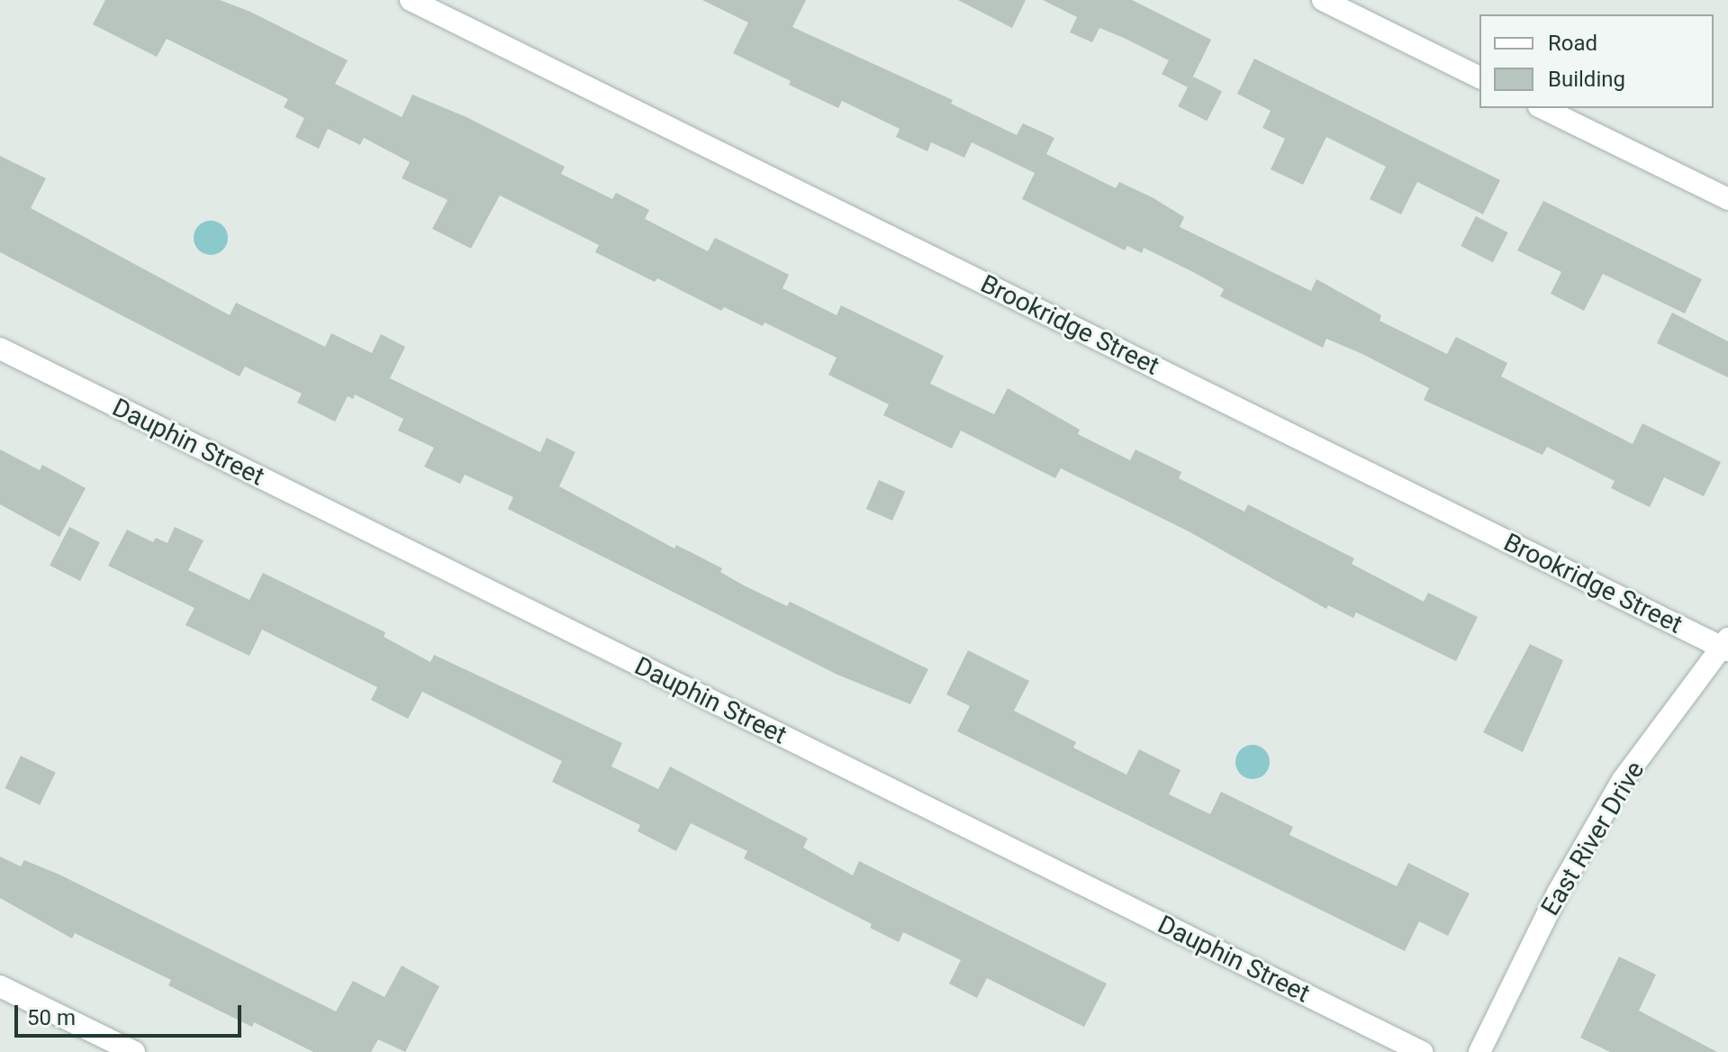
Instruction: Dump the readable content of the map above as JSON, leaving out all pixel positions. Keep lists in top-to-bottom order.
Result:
{
  "streets": {
    "street": ["Brookridge Street", "Dauphin Street", "East River Drive"]
  },
  "crossings": [
    ["Brookridge Street", "East River Drive"]
  ],
  "legend": ["Road", "Building"],
  "scale_bar": "50 m"
}
